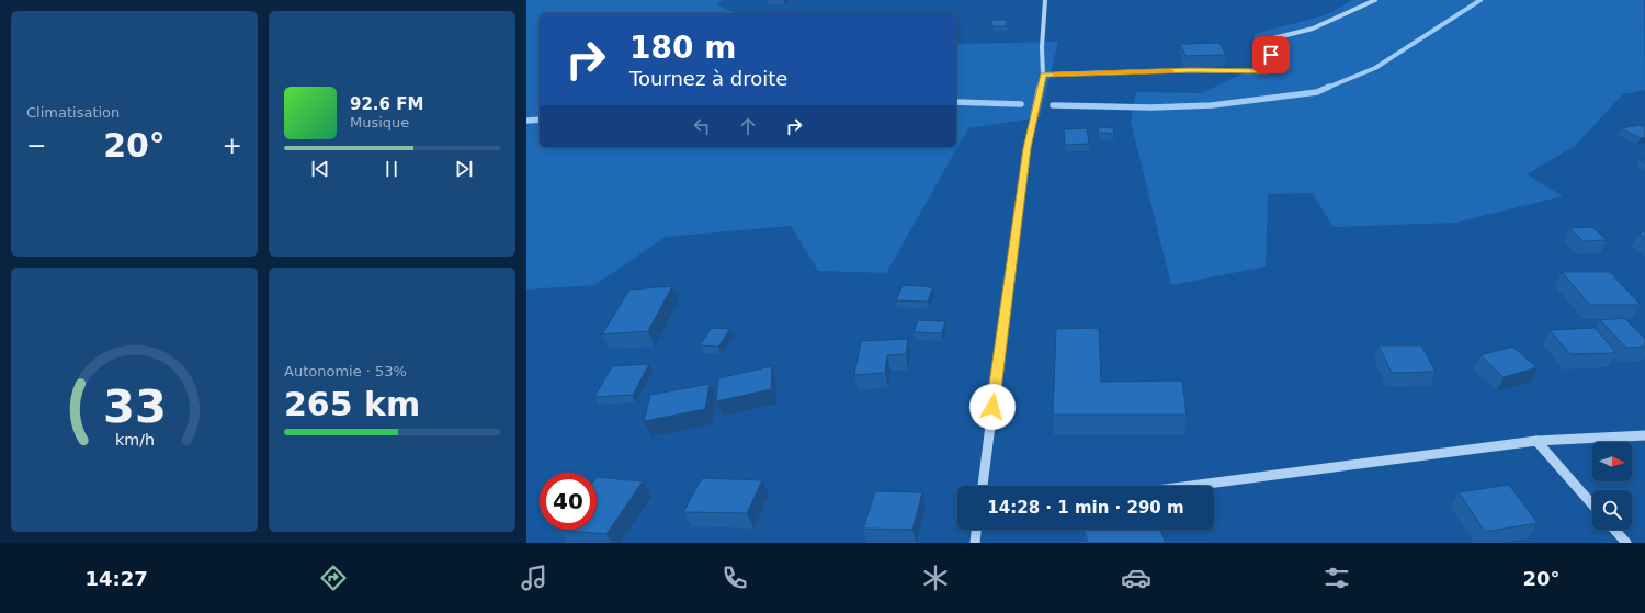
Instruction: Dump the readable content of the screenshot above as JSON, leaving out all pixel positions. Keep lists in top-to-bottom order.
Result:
{
  "north": "right",
  "page": {
    "tile": [
      "Climatisation",
      ["Autonomie · 53%", "265 km"]
    ],
    "turn": ["180 m", "Tournez à droite"],
    "song": ["92.6 FM", "Musique"],
    "heat": ["−", "20°", "+"],
    "limit": "40",
    "trip": "14:28 · 1 min · 290 m",
    "tabs": ["14:27", "20°"],
    "gauge": ["33", "km/h"]
  }
}
